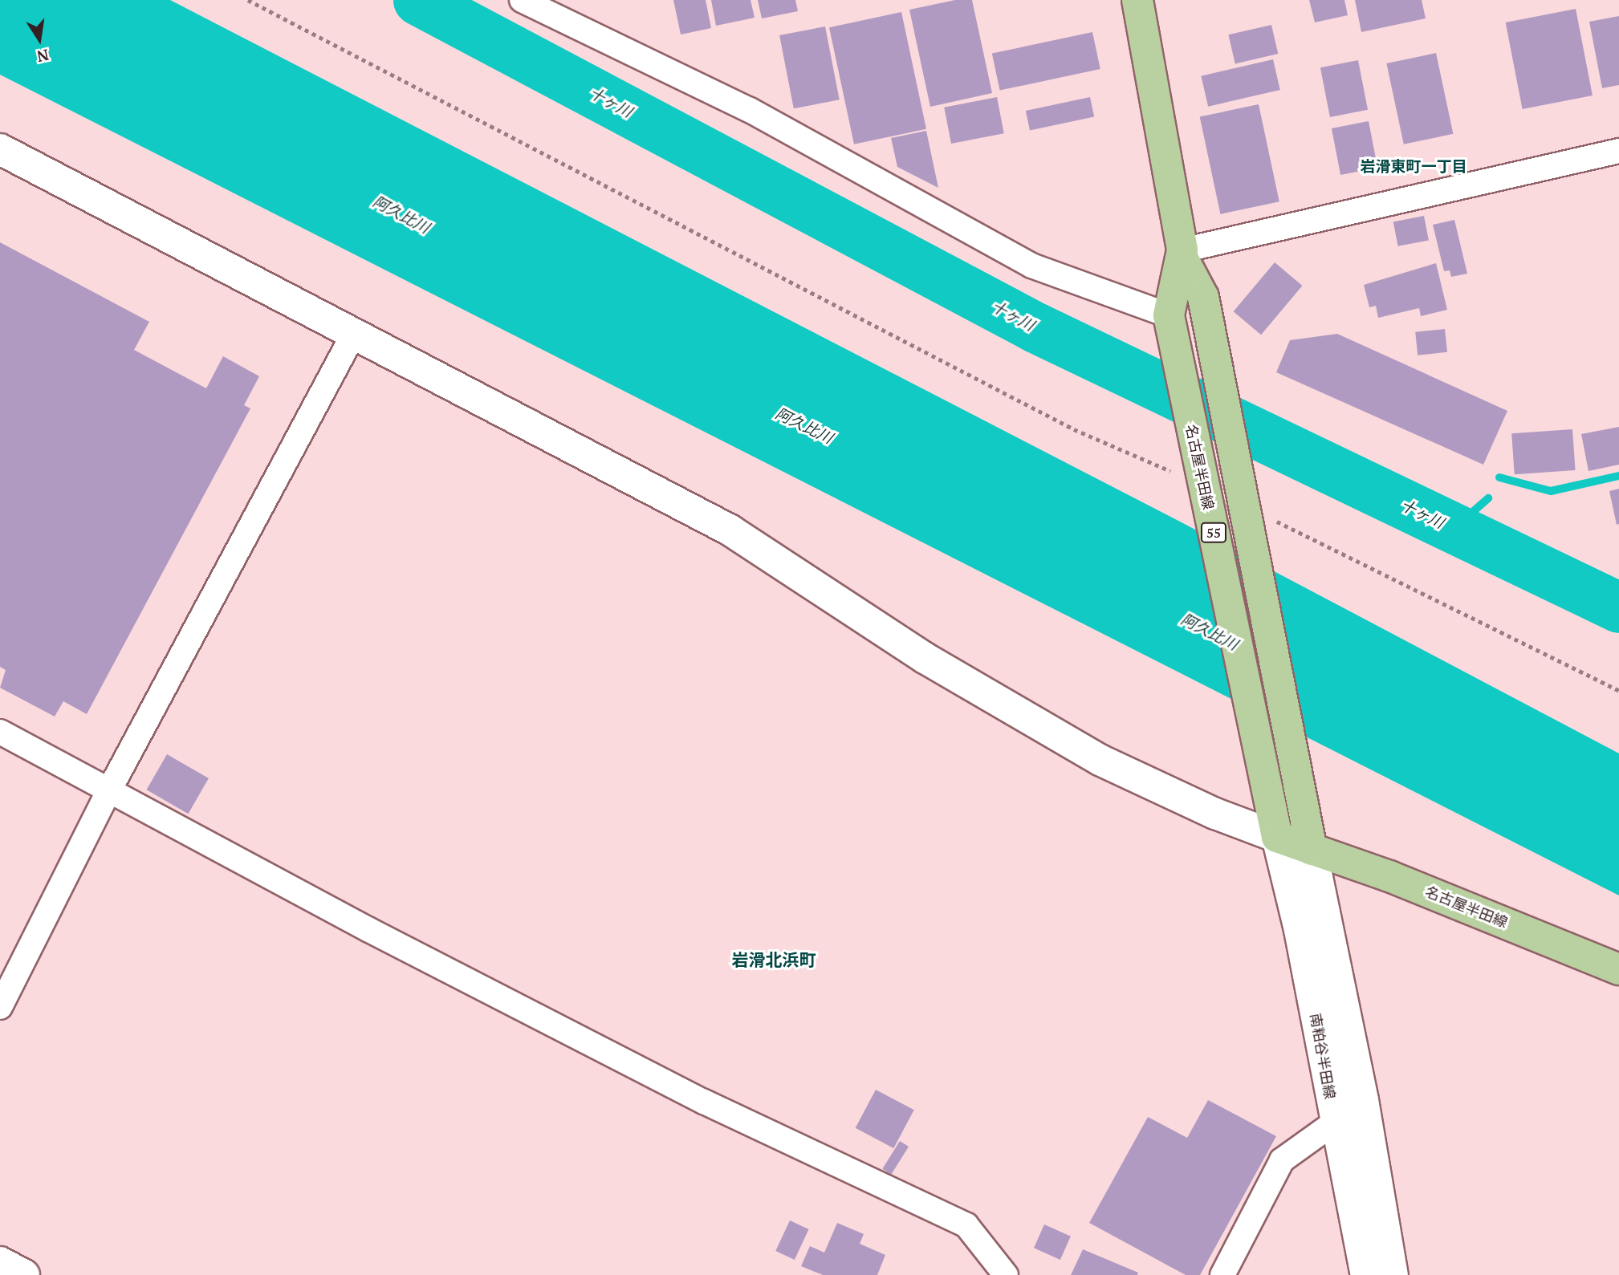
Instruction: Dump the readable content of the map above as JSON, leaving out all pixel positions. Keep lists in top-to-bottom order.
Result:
{
  "streets": {
    "main road": ["名古屋半田線", "55"],
    "street": ["南粕谷半田線"]
  },
  "crossings": [
    ["名古屋半田線", "南粕谷半田線"]
  ],
  "districts": ["岩滑東町一丁目", "岩滑北浜町"],
  "water": ["十ヶ川", "阿久比川"],
  "north": "bottom"
}
